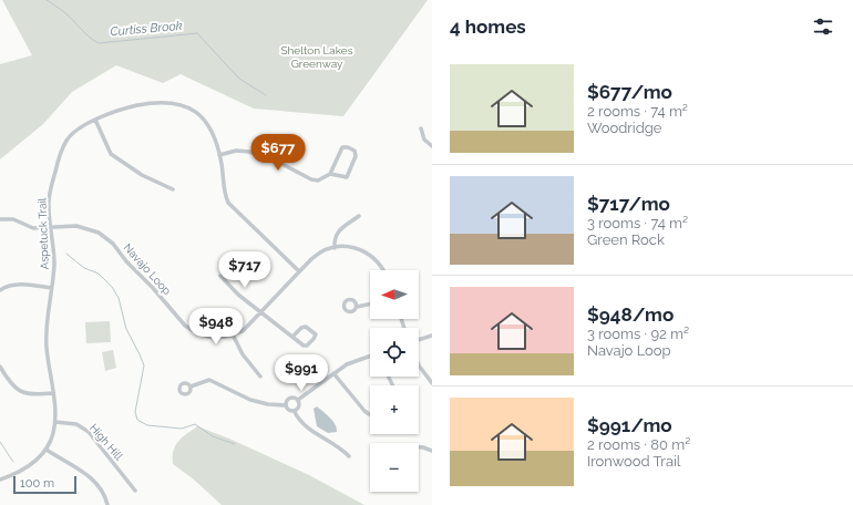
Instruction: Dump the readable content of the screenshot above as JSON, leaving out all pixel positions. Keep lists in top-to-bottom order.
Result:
{
  "streets": {
    "street": ["Aspetuck Trail", "Navajo Loop", "High Hill"]
  },
  "crossings": [
    ["Aspetuck Trail", "Navajo Loop"],
    ["Aspetuck Trail", "High Hill"]
  ],
  "water": ["Curtiss Brook"],
  "parks": ["Shelton Lakes Greenway"],
  "scale_bar": "100 m",
  "north": "left",
  "page": {
    "heading": "4 homes",
    "list": [
      {
        "name": "$677/mo",
        "note": "2 rooms · 74 m² · Woodridge"
      },
      {
        "name": "$717/mo",
        "note": "3 rooms · 74 m² · Green Rock"
      },
      {
        "name": "$948/mo",
        "note": "3 rooms · 92 m² · Navajo Loop"
      },
      {
        "name": "$991/mo",
        "note": "2 rooms · 80 m² · Ironwood Trail"
      }
    ],
    "price": [
      "$677",
      "$717",
      "$948",
      "$991"
    ],
    "map_buttons": ["+", "−"],
    "scale": "100 m"
  }
}
